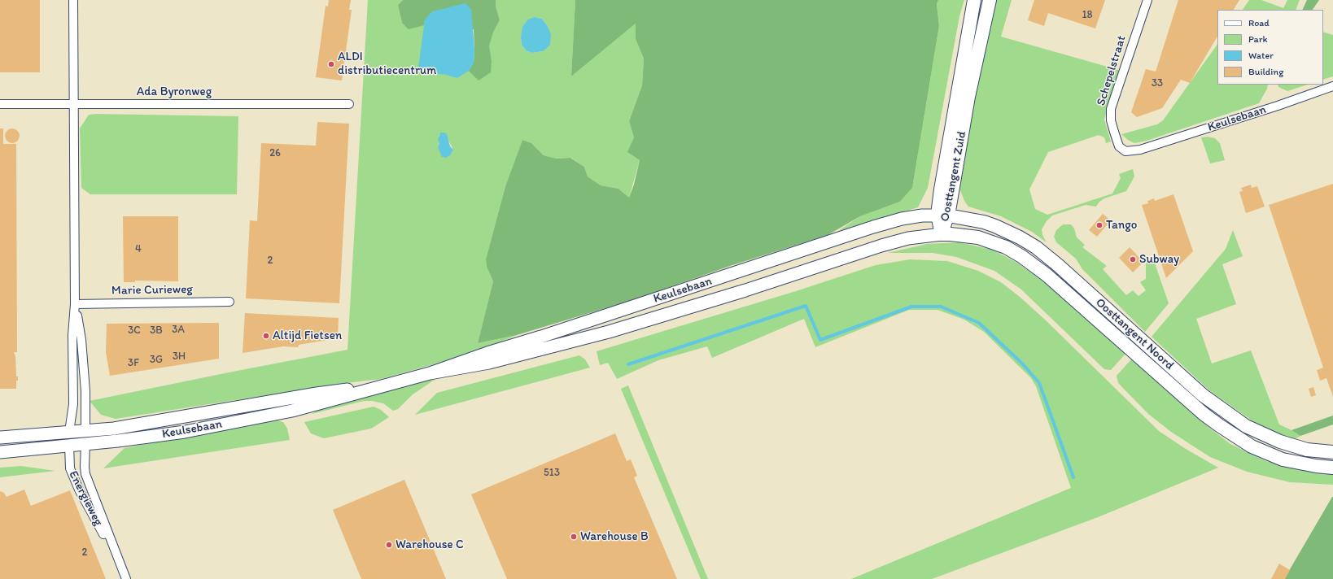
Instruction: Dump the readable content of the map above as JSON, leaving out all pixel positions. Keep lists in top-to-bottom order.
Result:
{
  "streets": {
    "main road": [
      "Keulsebaan",
      "Oosttangent Zuid",
      "Oosttangent Noord",
      "Energieweg"
    ],
    "street": ["Schepelstraat", "Ada Byronweg", "Marie Curieweg"]
  },
  "crossings": [
    ["Schepelstraat", "Keulsebaan"],
    ["Keulsebaan", "Oosttangent Zuid"],
    ["Keulsebaan", "Oosttangent Noord"],
    ["Keulsebaan", "Energieweg"],
    ["Oosttangent Zuid", "Oosttangent Noord"]
  ],
  "places": [
    "ALDI distributiecentrum",
    "Tango",
    "Subway",
    "Altijd Fietsen",
    "Warehouse B",
    "Warehouse C"
  ],
  "house_numbers": [
    "18",
    "33",
    "26",
    "4",
    "2",
    "3A",
    "3C",
    "3B",
    "3H",
    "3G",
    "3F",
    "513",
    "2"
  ],
  "legend": [
    "Road",
    "Park",
    "Water",
    "Building"
  ]
}
